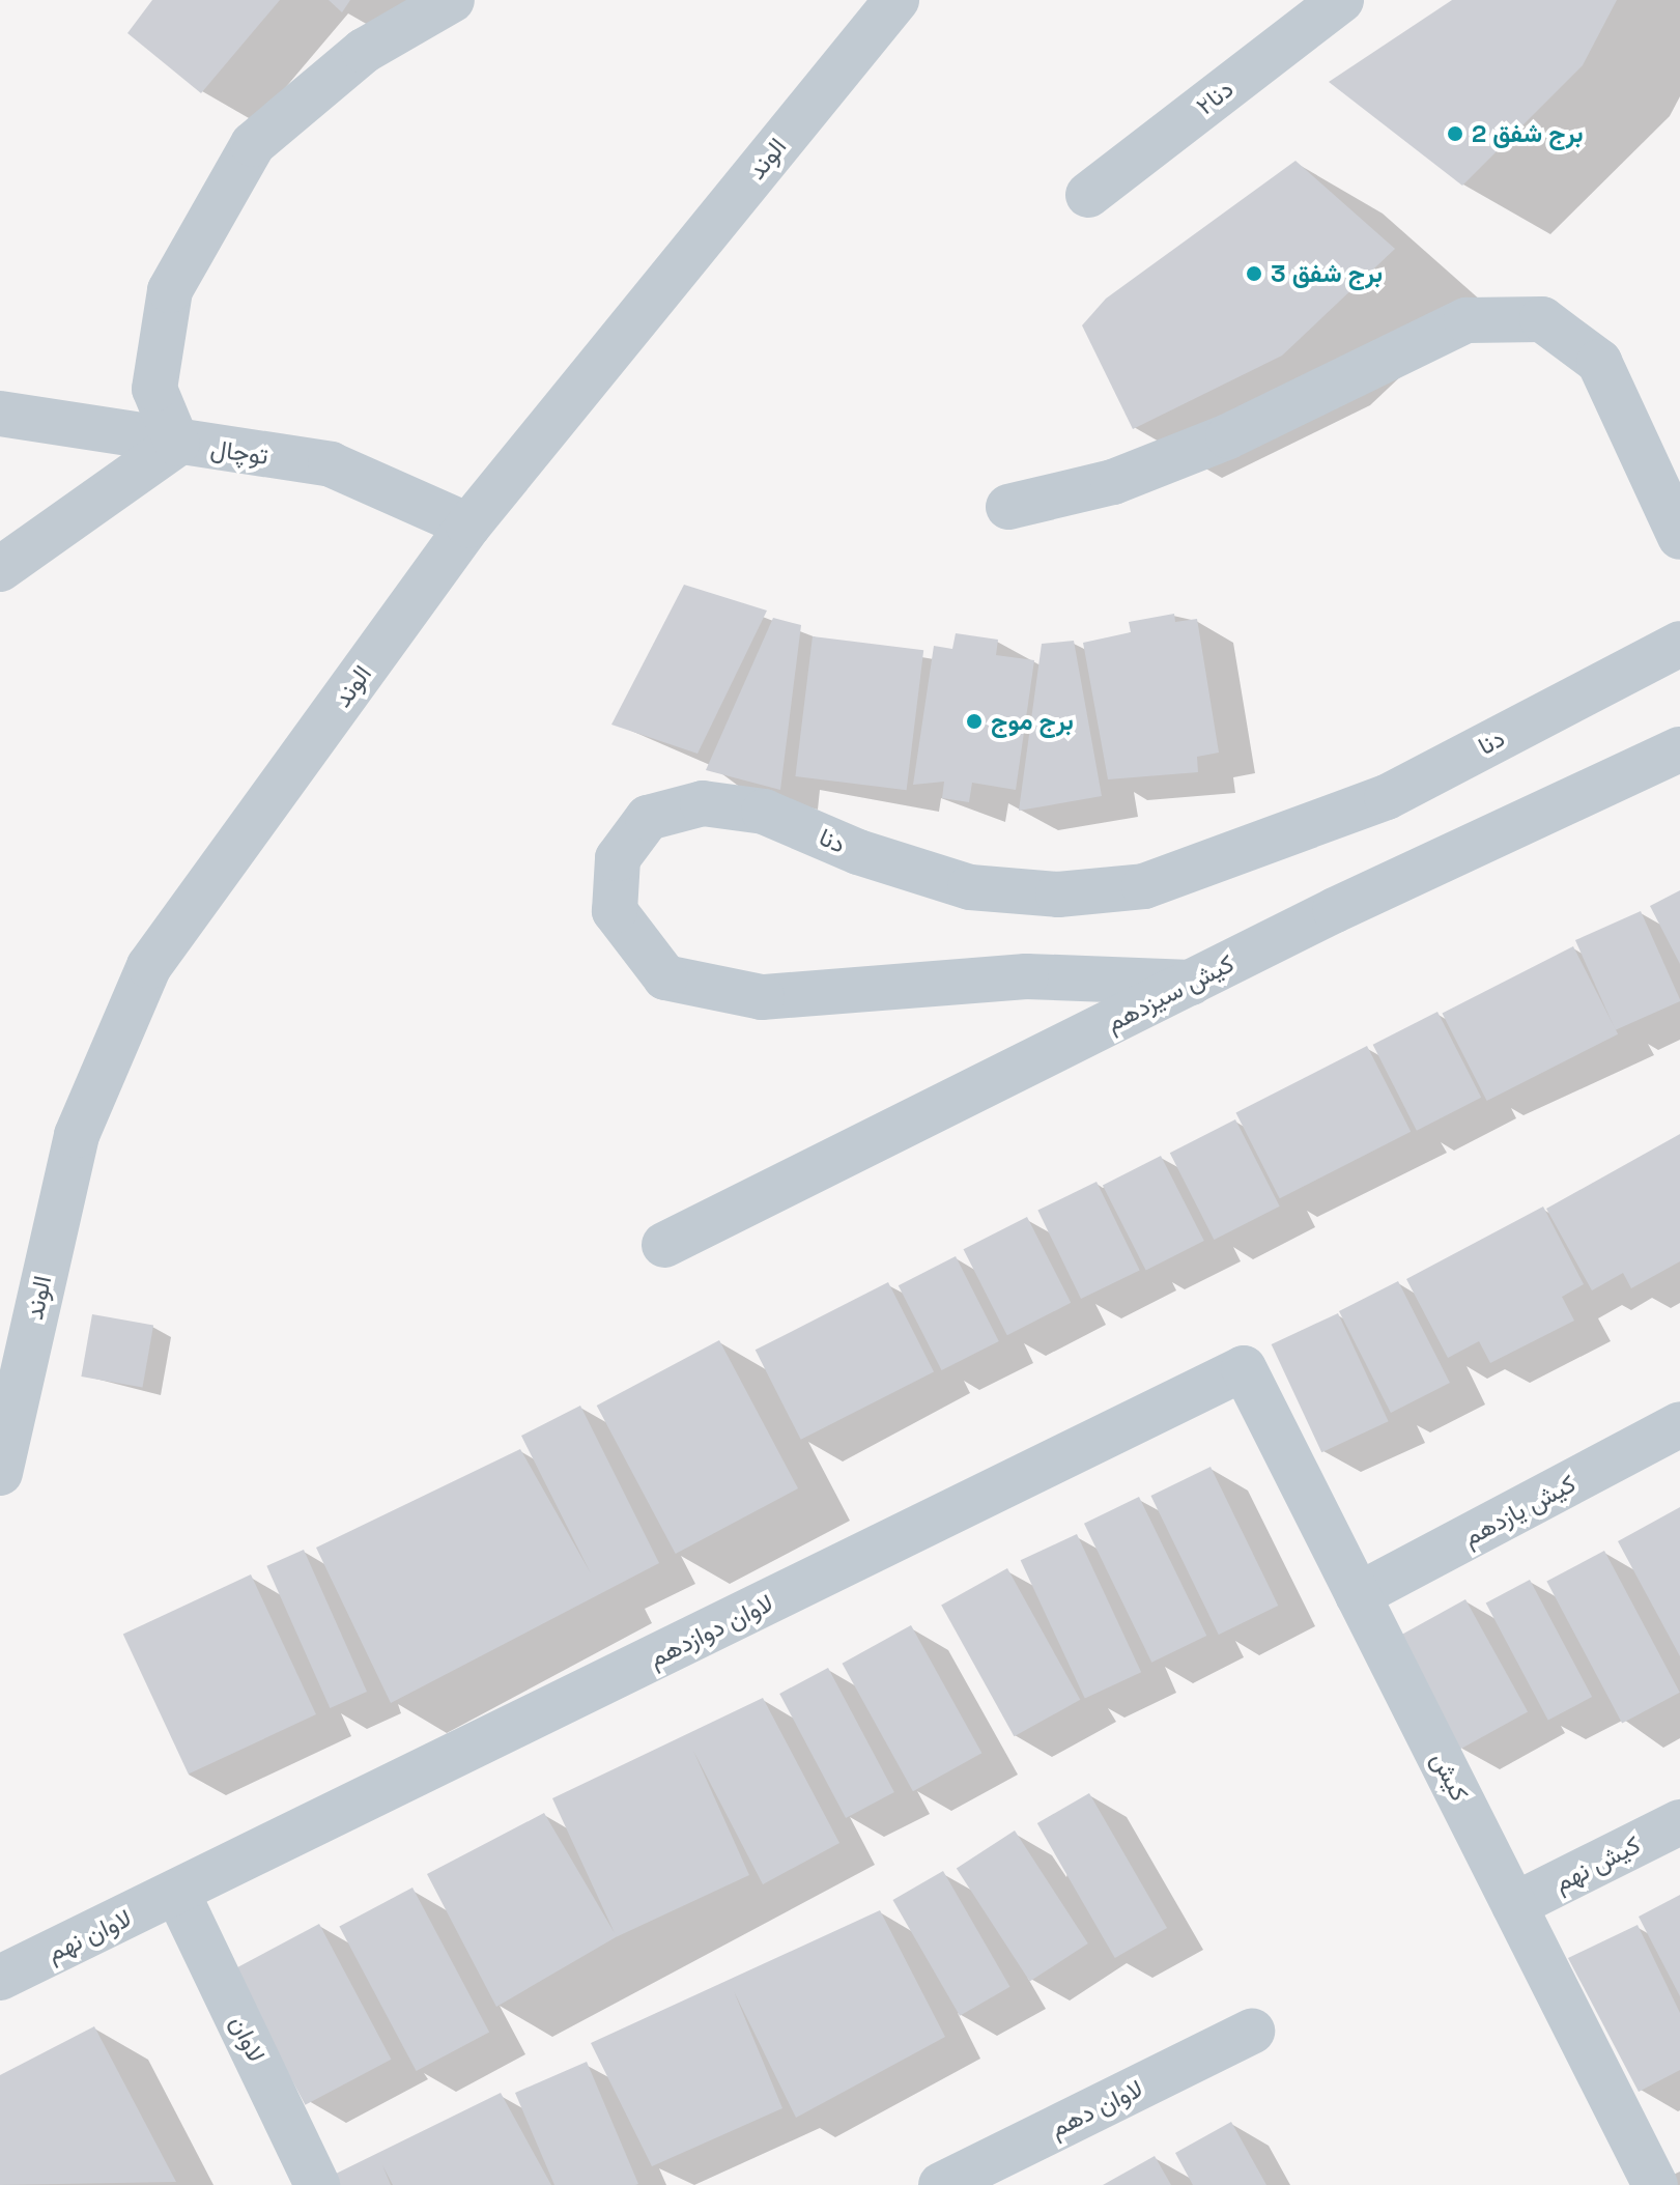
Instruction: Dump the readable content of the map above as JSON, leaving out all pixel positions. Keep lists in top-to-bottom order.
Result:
{
  "streets": {
    "street": [
      "دنا۲",
      "الوند",
      "توچال",
      "دنا",
      "کیش سیزدهم",
      "کیش یازدهم",
      "لاوان دوازدهم",
      "کیش",
      "کیش نهم",
      "لاوان نهم",
      "لاوان",
      "لاوان دهم"
    ]
  },
  "crossings": [
    ["الوند", "توچال"],
    ["دنا", "کیش سیزدهم"],
    ["کیش یازدهم", "کیش"],
    ["لاوان دوازدهم", "کیش"],
    ["لاوان دوازدهم", "لاوان نهم"],
    ["لاوان دوازدهم", "لاوان"],
    ["کیش", "کیش نهم"],
    ["لاوان نهم", "لاوان"]
  ],
  "places": ["برج شفق 2", "برج شفق 3", "برج موج"]
}
